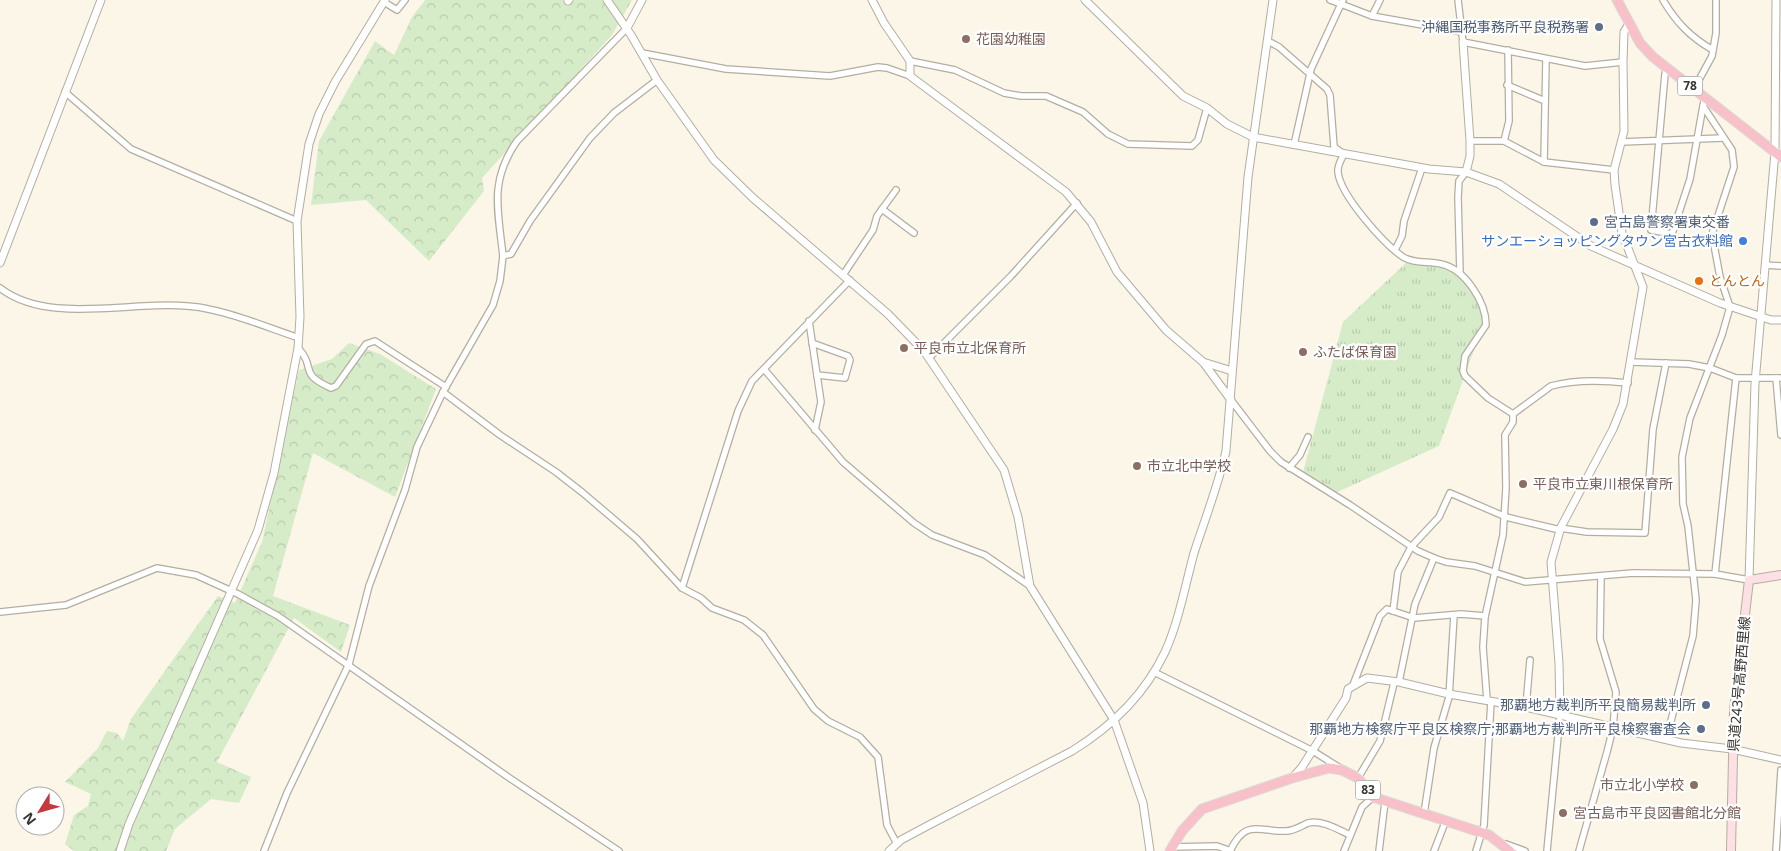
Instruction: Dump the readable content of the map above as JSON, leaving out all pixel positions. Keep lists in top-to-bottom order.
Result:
{
  "streets": {
    "main road": ["78", "県道243号高野西里線", "83"]
  },
  "places": [
    "沖縄国税事務所平良税務署",
    "花園幼稚園",
    "宮古島警察署東交番",
    "サンエーショッピングタウン宮古衣料館",
    "とんとん",
    "平良市立北保育所",
    "ふたば保育園",
    "市立北中学校",
    "平良市立東川根保育所",
    "那覇地方裁判所平良簡易裁判所",
    "那覇地方検察庁平良区検察庁;那覇地方裁判所平良検察審査会",
    "市立北小学校",
    "宮古島市平良図書館北分館"
  ],
  "north": "bottom left"
}
